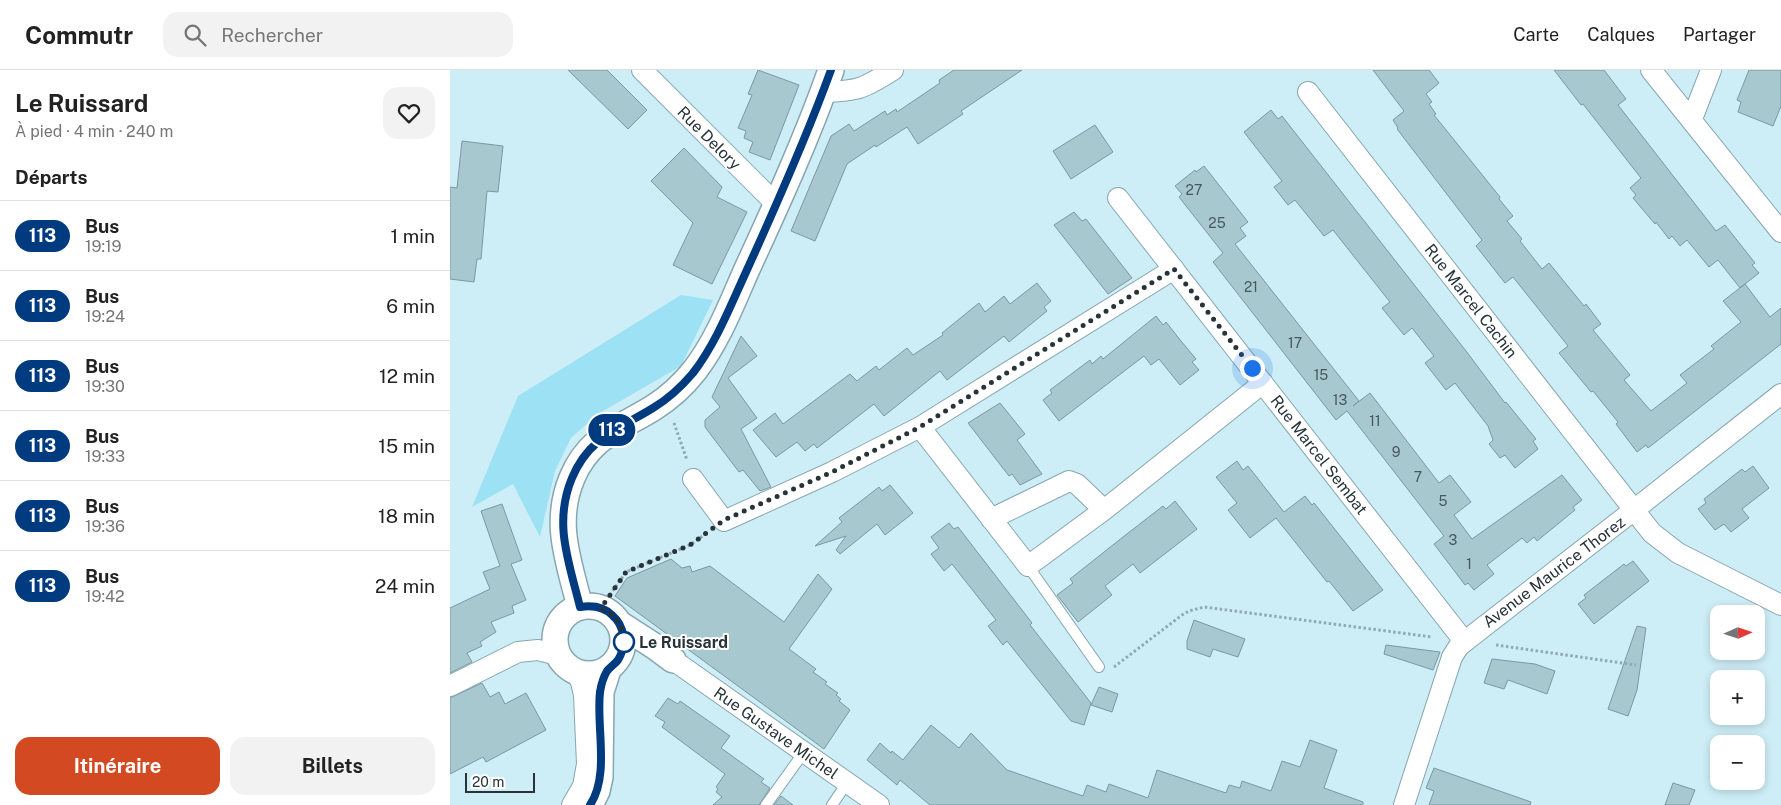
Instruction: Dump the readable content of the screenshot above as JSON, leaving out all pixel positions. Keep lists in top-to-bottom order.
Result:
{
  "streets": {
    "street": [
      "Rue Delory",
      "Rue Marcel Cachin",
      "Rue Marcel Sembat",
      "Avenue Maurice Thorez",
      "Rue Gustave Michel"
    ]
  },
  "crossings": [
    ["Rue Marcel Cachin", "Avenue Maurice Thorez"],
    ["Rue Marcel Sembat", "Avenue Maurice Thorez"]
  ],
  "places": ["Le Ruissard"],
  "lines": ["bus line 113"],
  "house_numbers": [
    "27",
    "25",
    "21",
    "17",
    "15",
    "13",
    "11",
    "9",
    "7",
    "5",
    "3",
    "1"
  ],
  "scale_bar": "20 m",
  "north": "right",
  "page": {
    "header": "Commutr",
    "search": "Rechercher",
    "nav": ["Carte", "Calques", "Partager"],
    "heading": [
      ["Le Ruissard", "À pied · 4 min · 240 m"],
      "Départs"
    ],
    "on_map": "113",
    "list": [
      {
        "mark": "113",
        "name": "Bus",
        "note": "19:19",
        "value": "1 min"
      },
      {
        "mark": "113",
        "name": "Bus",
        "note": "19:24",
        "value": "6 min"
      },
      {
        "mark": "113",
        "name": "Bus",
        "note": "19:30",
        "value": "12 min"
      },
      {
        "mark": "113",
        "name": "Bus",
        "note": "19:33",
        "value": "15 min"
      },
      {
        "mark": "113",
        "name": "Bus",
        "note": "19:36",
        "value": "18 min"
      },
      {
        "mark": "113",
        "name": "Bus",
        "note": "19:42",
        "value": "24 min"
      }
    ],
    "map_buttons": ["+", "−"],
    "buttons": ["Itinéraire", "Billets"],
    "scale": "20 m"
  }
}
